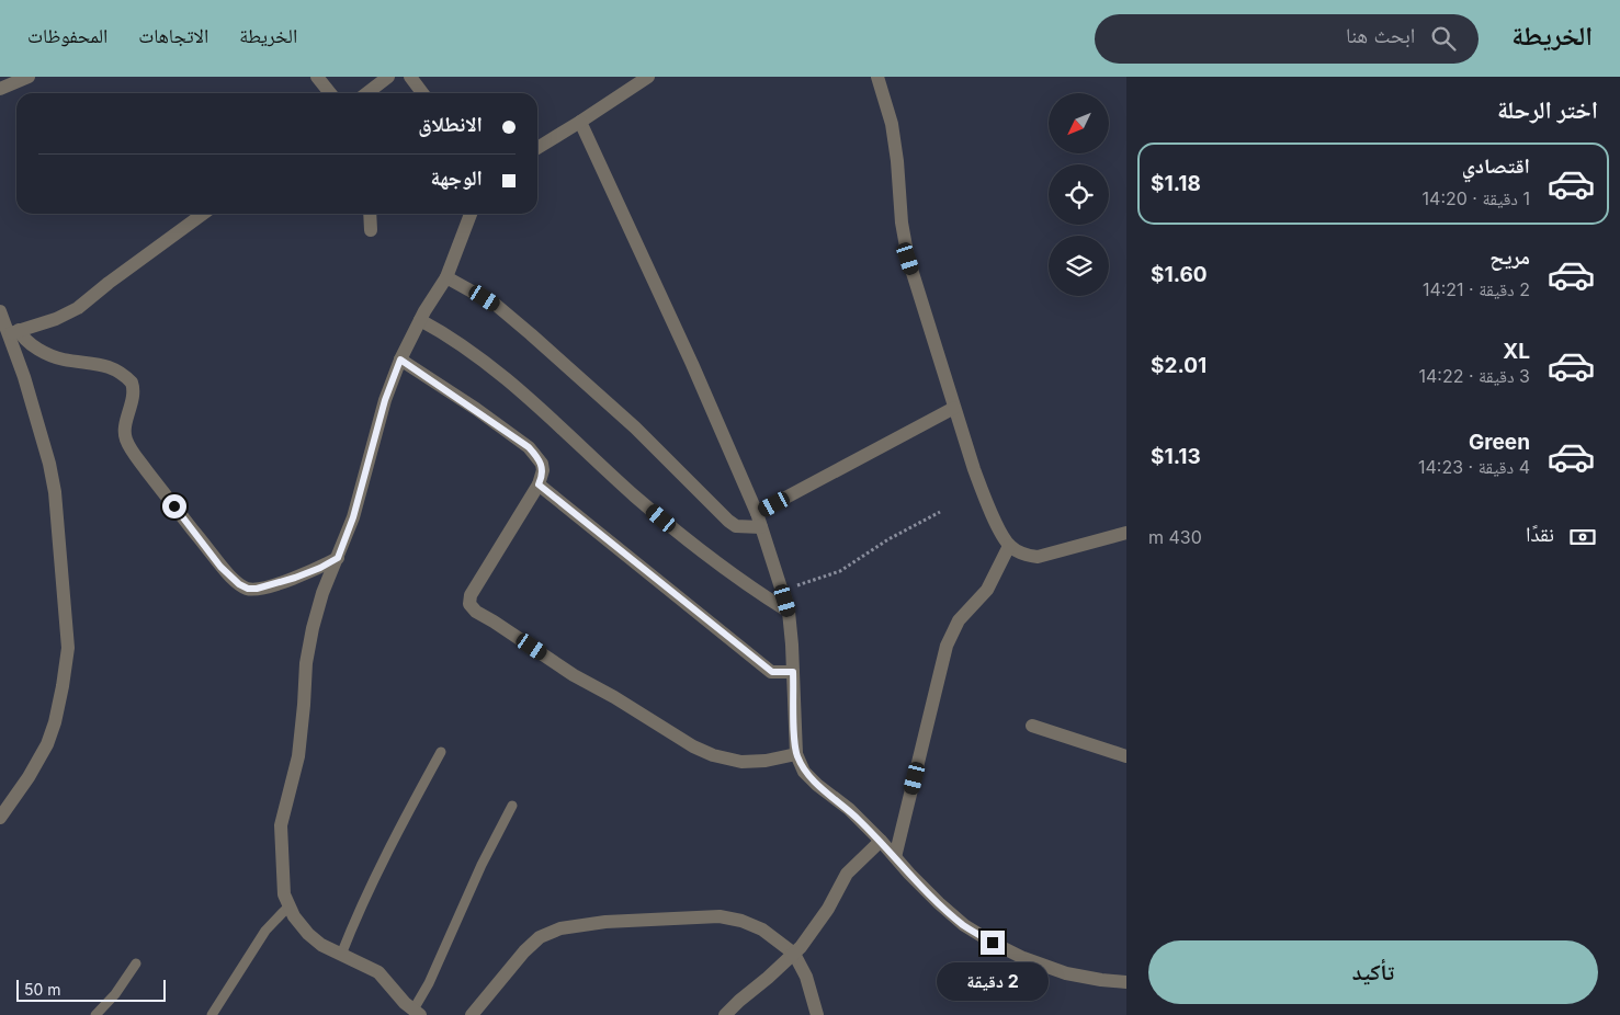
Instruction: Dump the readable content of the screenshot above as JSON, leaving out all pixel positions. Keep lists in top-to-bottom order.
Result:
{
  "scale_bar": "50 m",
  "north": "bottom left",
  "page": {
    "header": "الخريطة",
    "search": "ابحث هنا",
    "nav": ["الخريطة", "الاتجاهات", "المحفوظات"],
    "heading": "اختر الرحلة",
    "banner": ["الانطلاق", "الوجهة"],
    "list": [
      {
        "name": "اقتصادي",
        "note": "1 دقيقة · 14:20",
        "value": "$1.18"
      },
      {
        "name": "مريح",
        "note": "2 دقيقة · 14:21",
        "value": "$1.60"
      },
      {
        "name": "XL",
        "note": "3 دقيقة · 14:22",
        "value": "$2.01"
      },
      {
        "name": "Green",
        "note": "4 دقيقة · 14:23",
        "value": "$1.13"
      }
    ],
    "pay": ["نقدًا", "430 m"],
    "buttons": "تأكيد",
    "bubble": "2 دقيقة",
    "scale": "50 m"
  }
}
